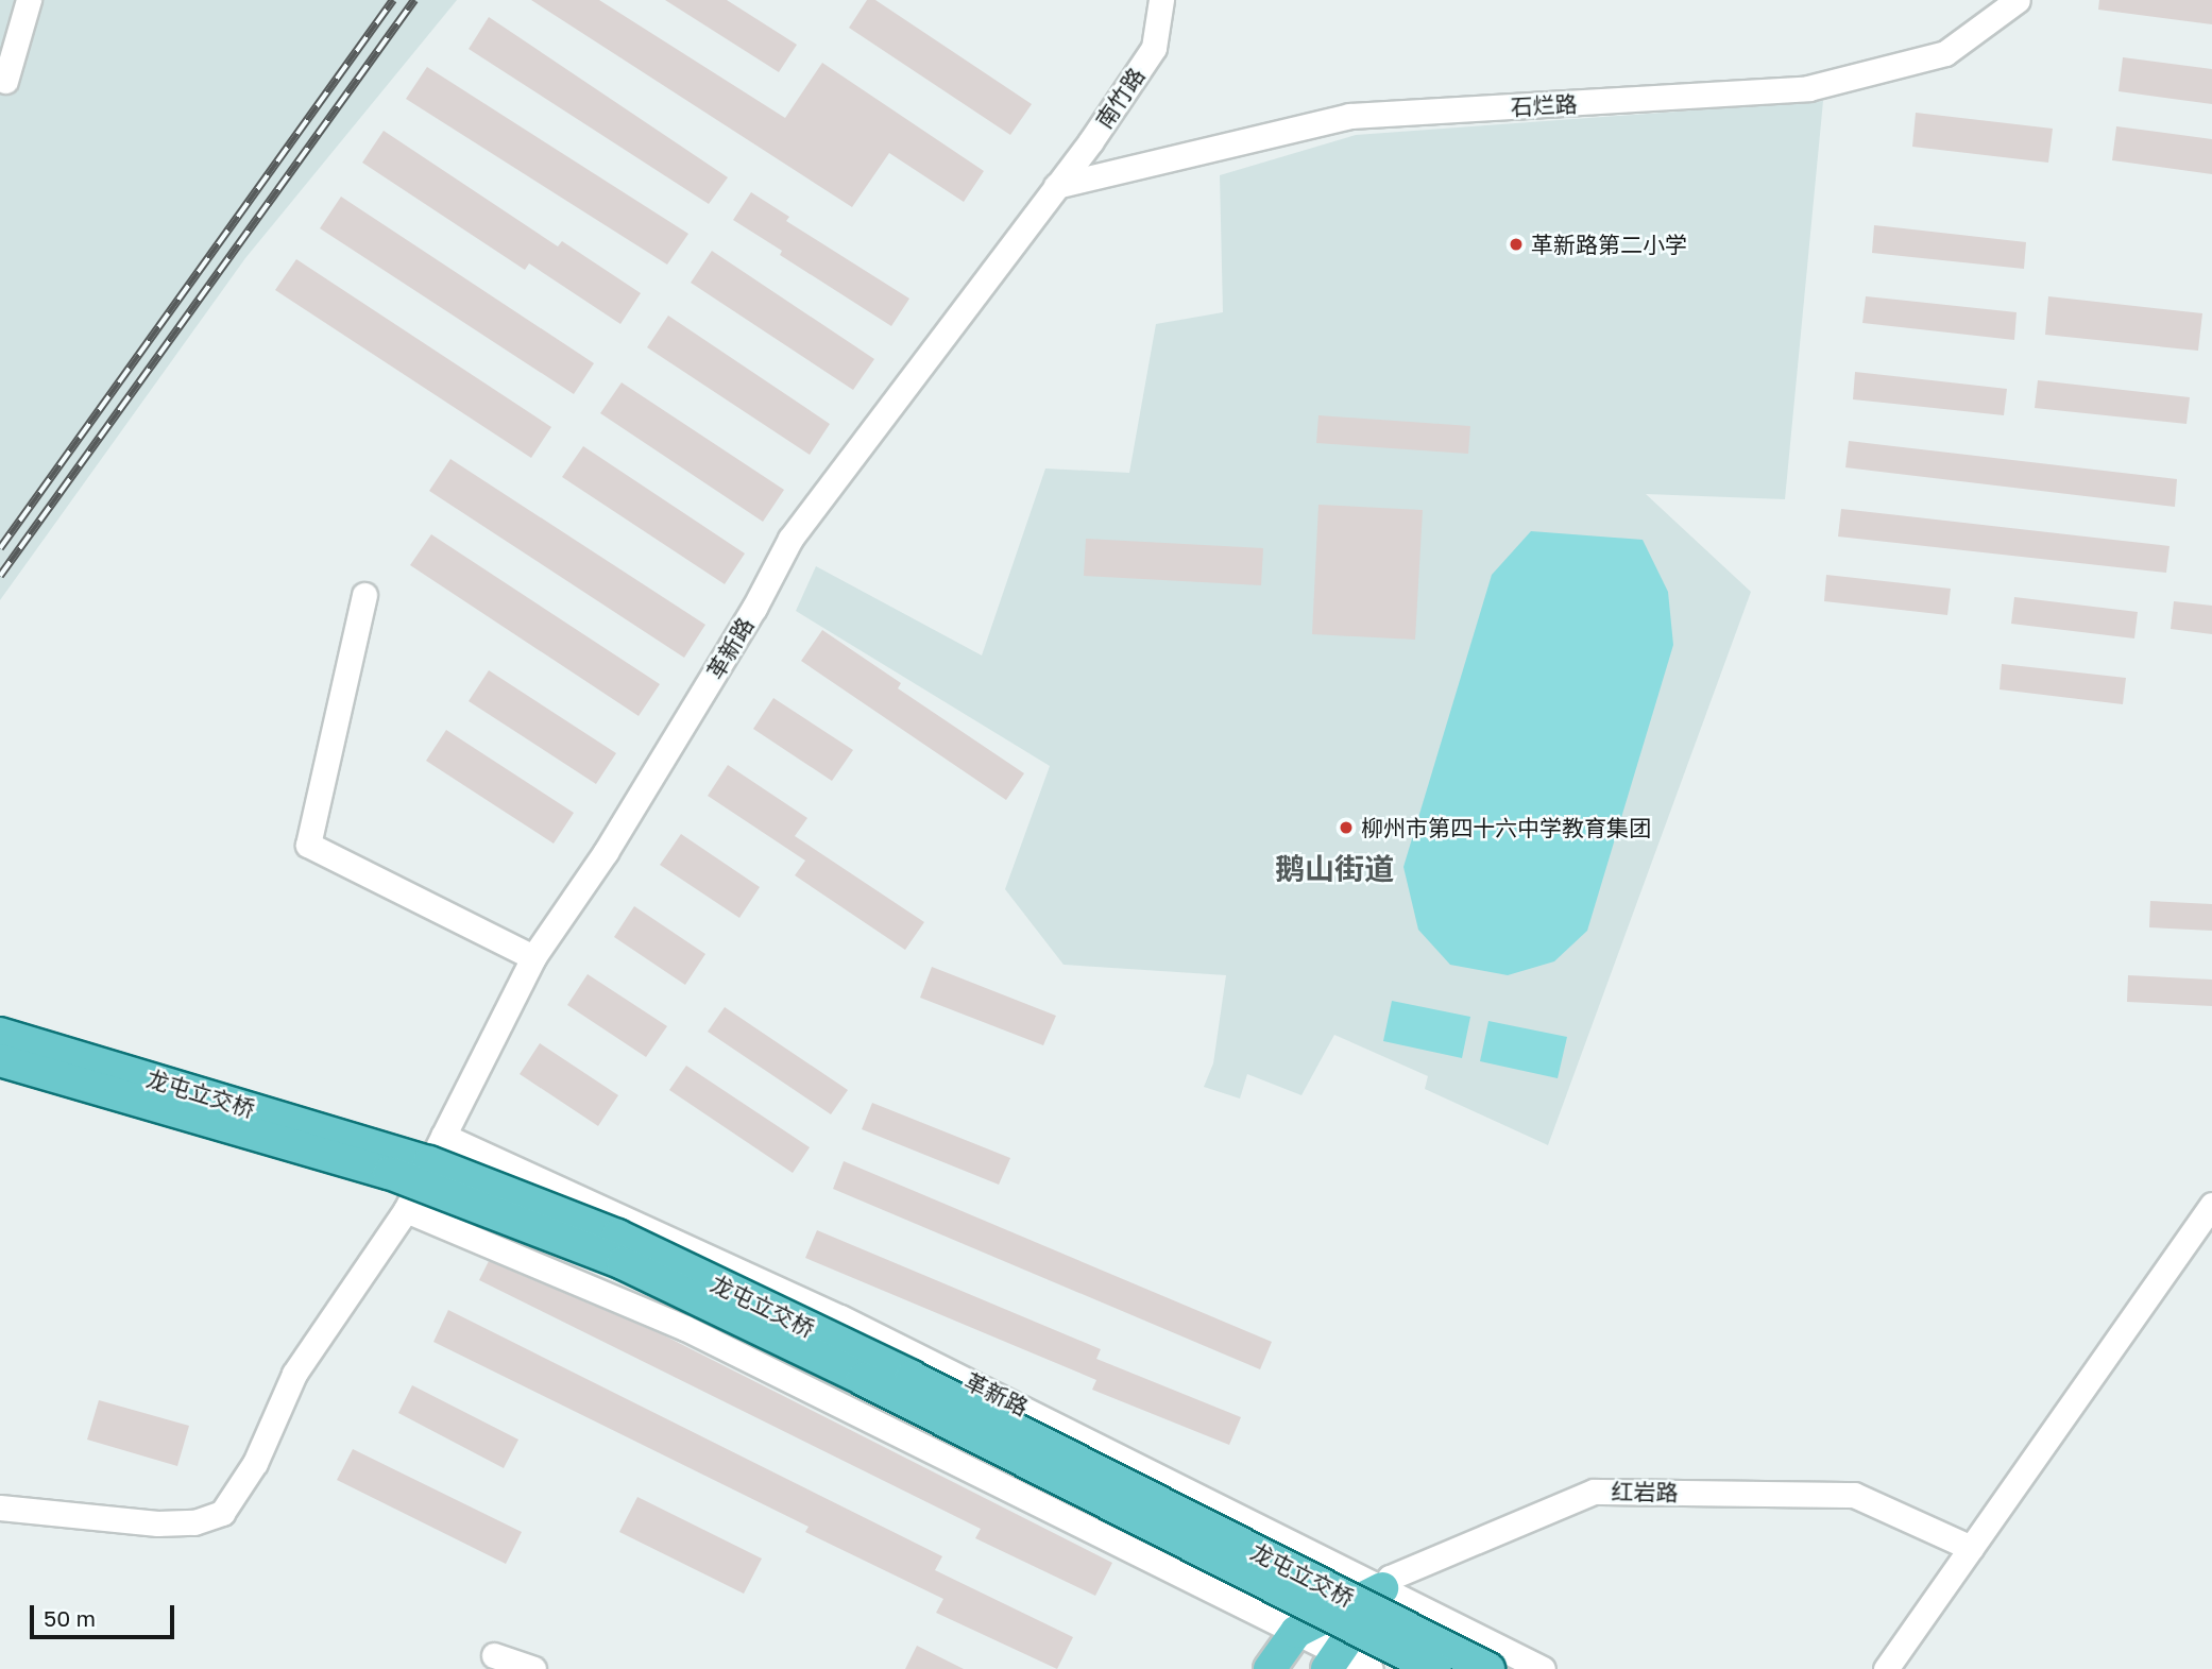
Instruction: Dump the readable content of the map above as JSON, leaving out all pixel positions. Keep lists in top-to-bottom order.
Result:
{
  "streets": {
    "main road": ["龙屯立交桥", "红岩路"],
    "street": ["南竹路", "石烂路", "革新路"]
  },
  "crossings": [
    ["南竹路", "石烂路"],
    ["南竹路", "革新路"],
    ["石烂路", "革新路"],
    ["革新路", "红岩路"]
  ],
  "districts": ["鹅山街道"],
  "places": ["革新路第二小学", "柳州市第四十六中学教育集团"],
  "scale_bar": "50 m"
}
